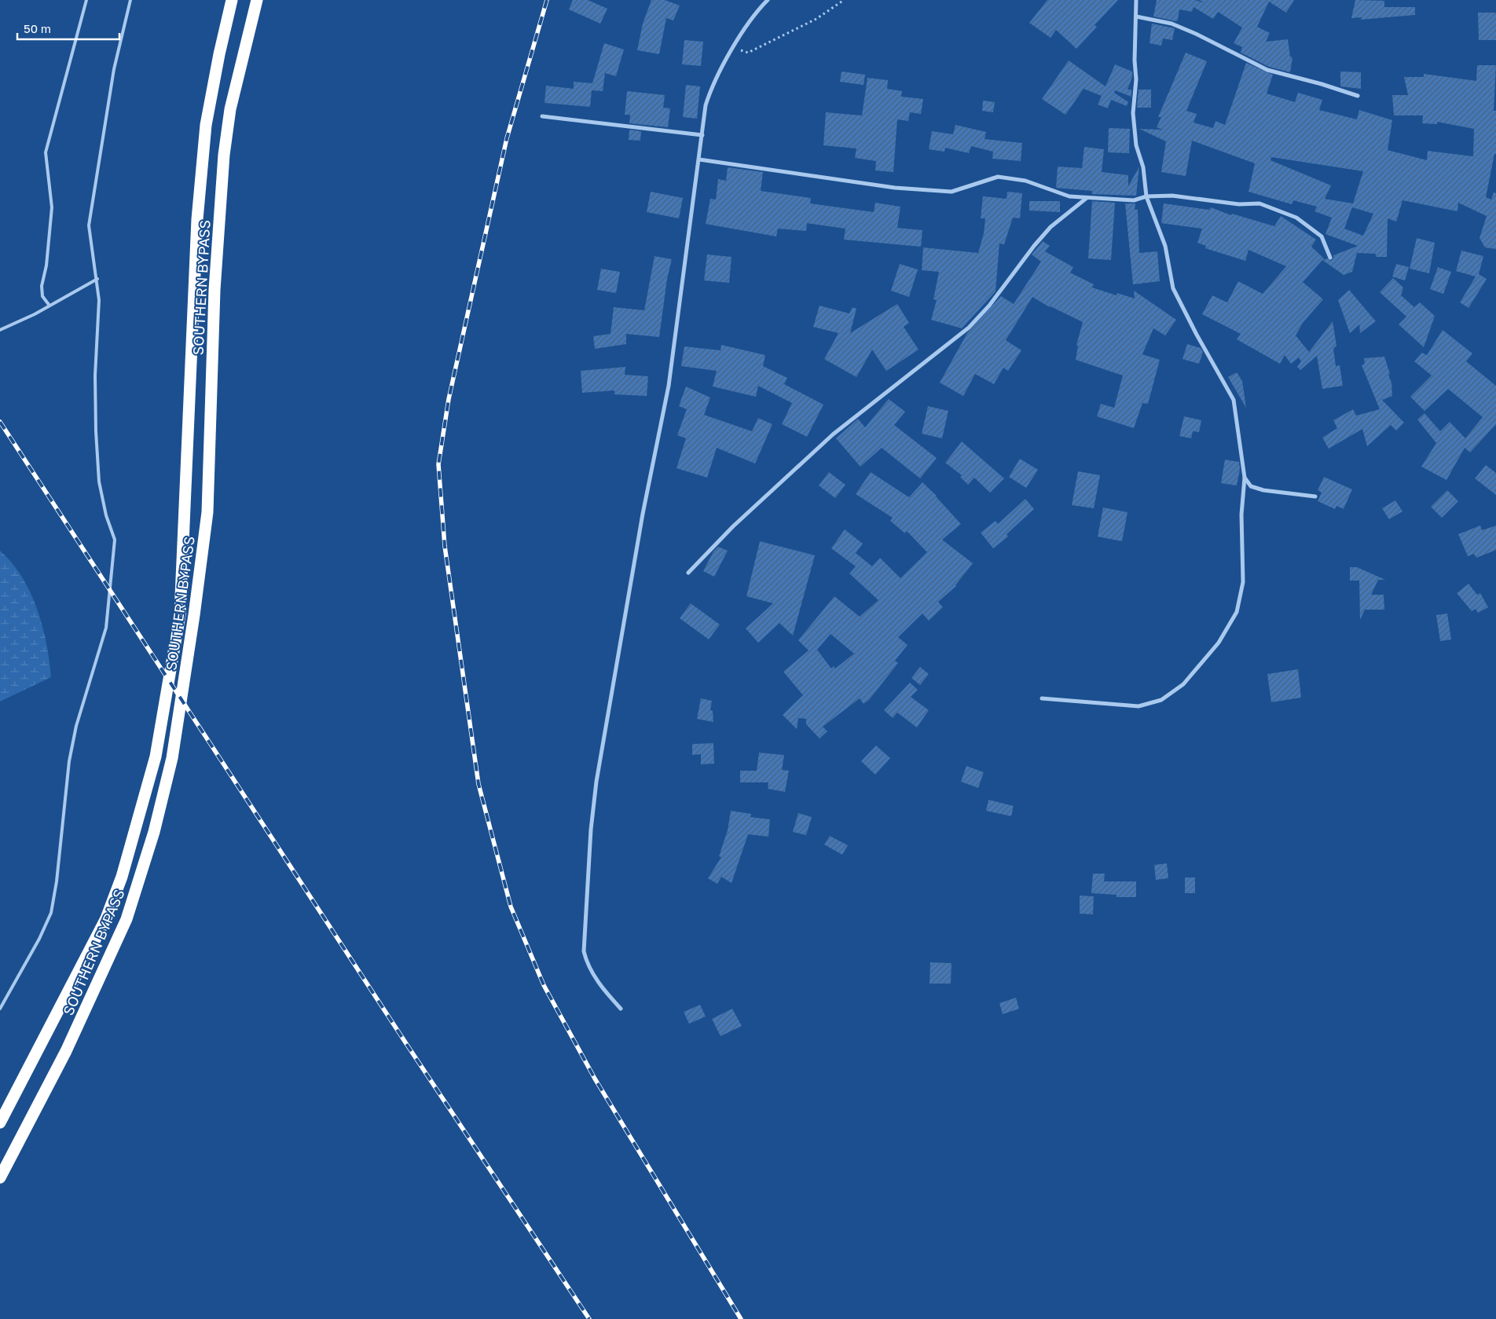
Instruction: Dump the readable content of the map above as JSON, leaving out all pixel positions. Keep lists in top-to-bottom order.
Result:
{
  "streets": {
    "highway": ["SOUTHERN BYPASS"]
  },
  "scale_bar": "50 m"
}
